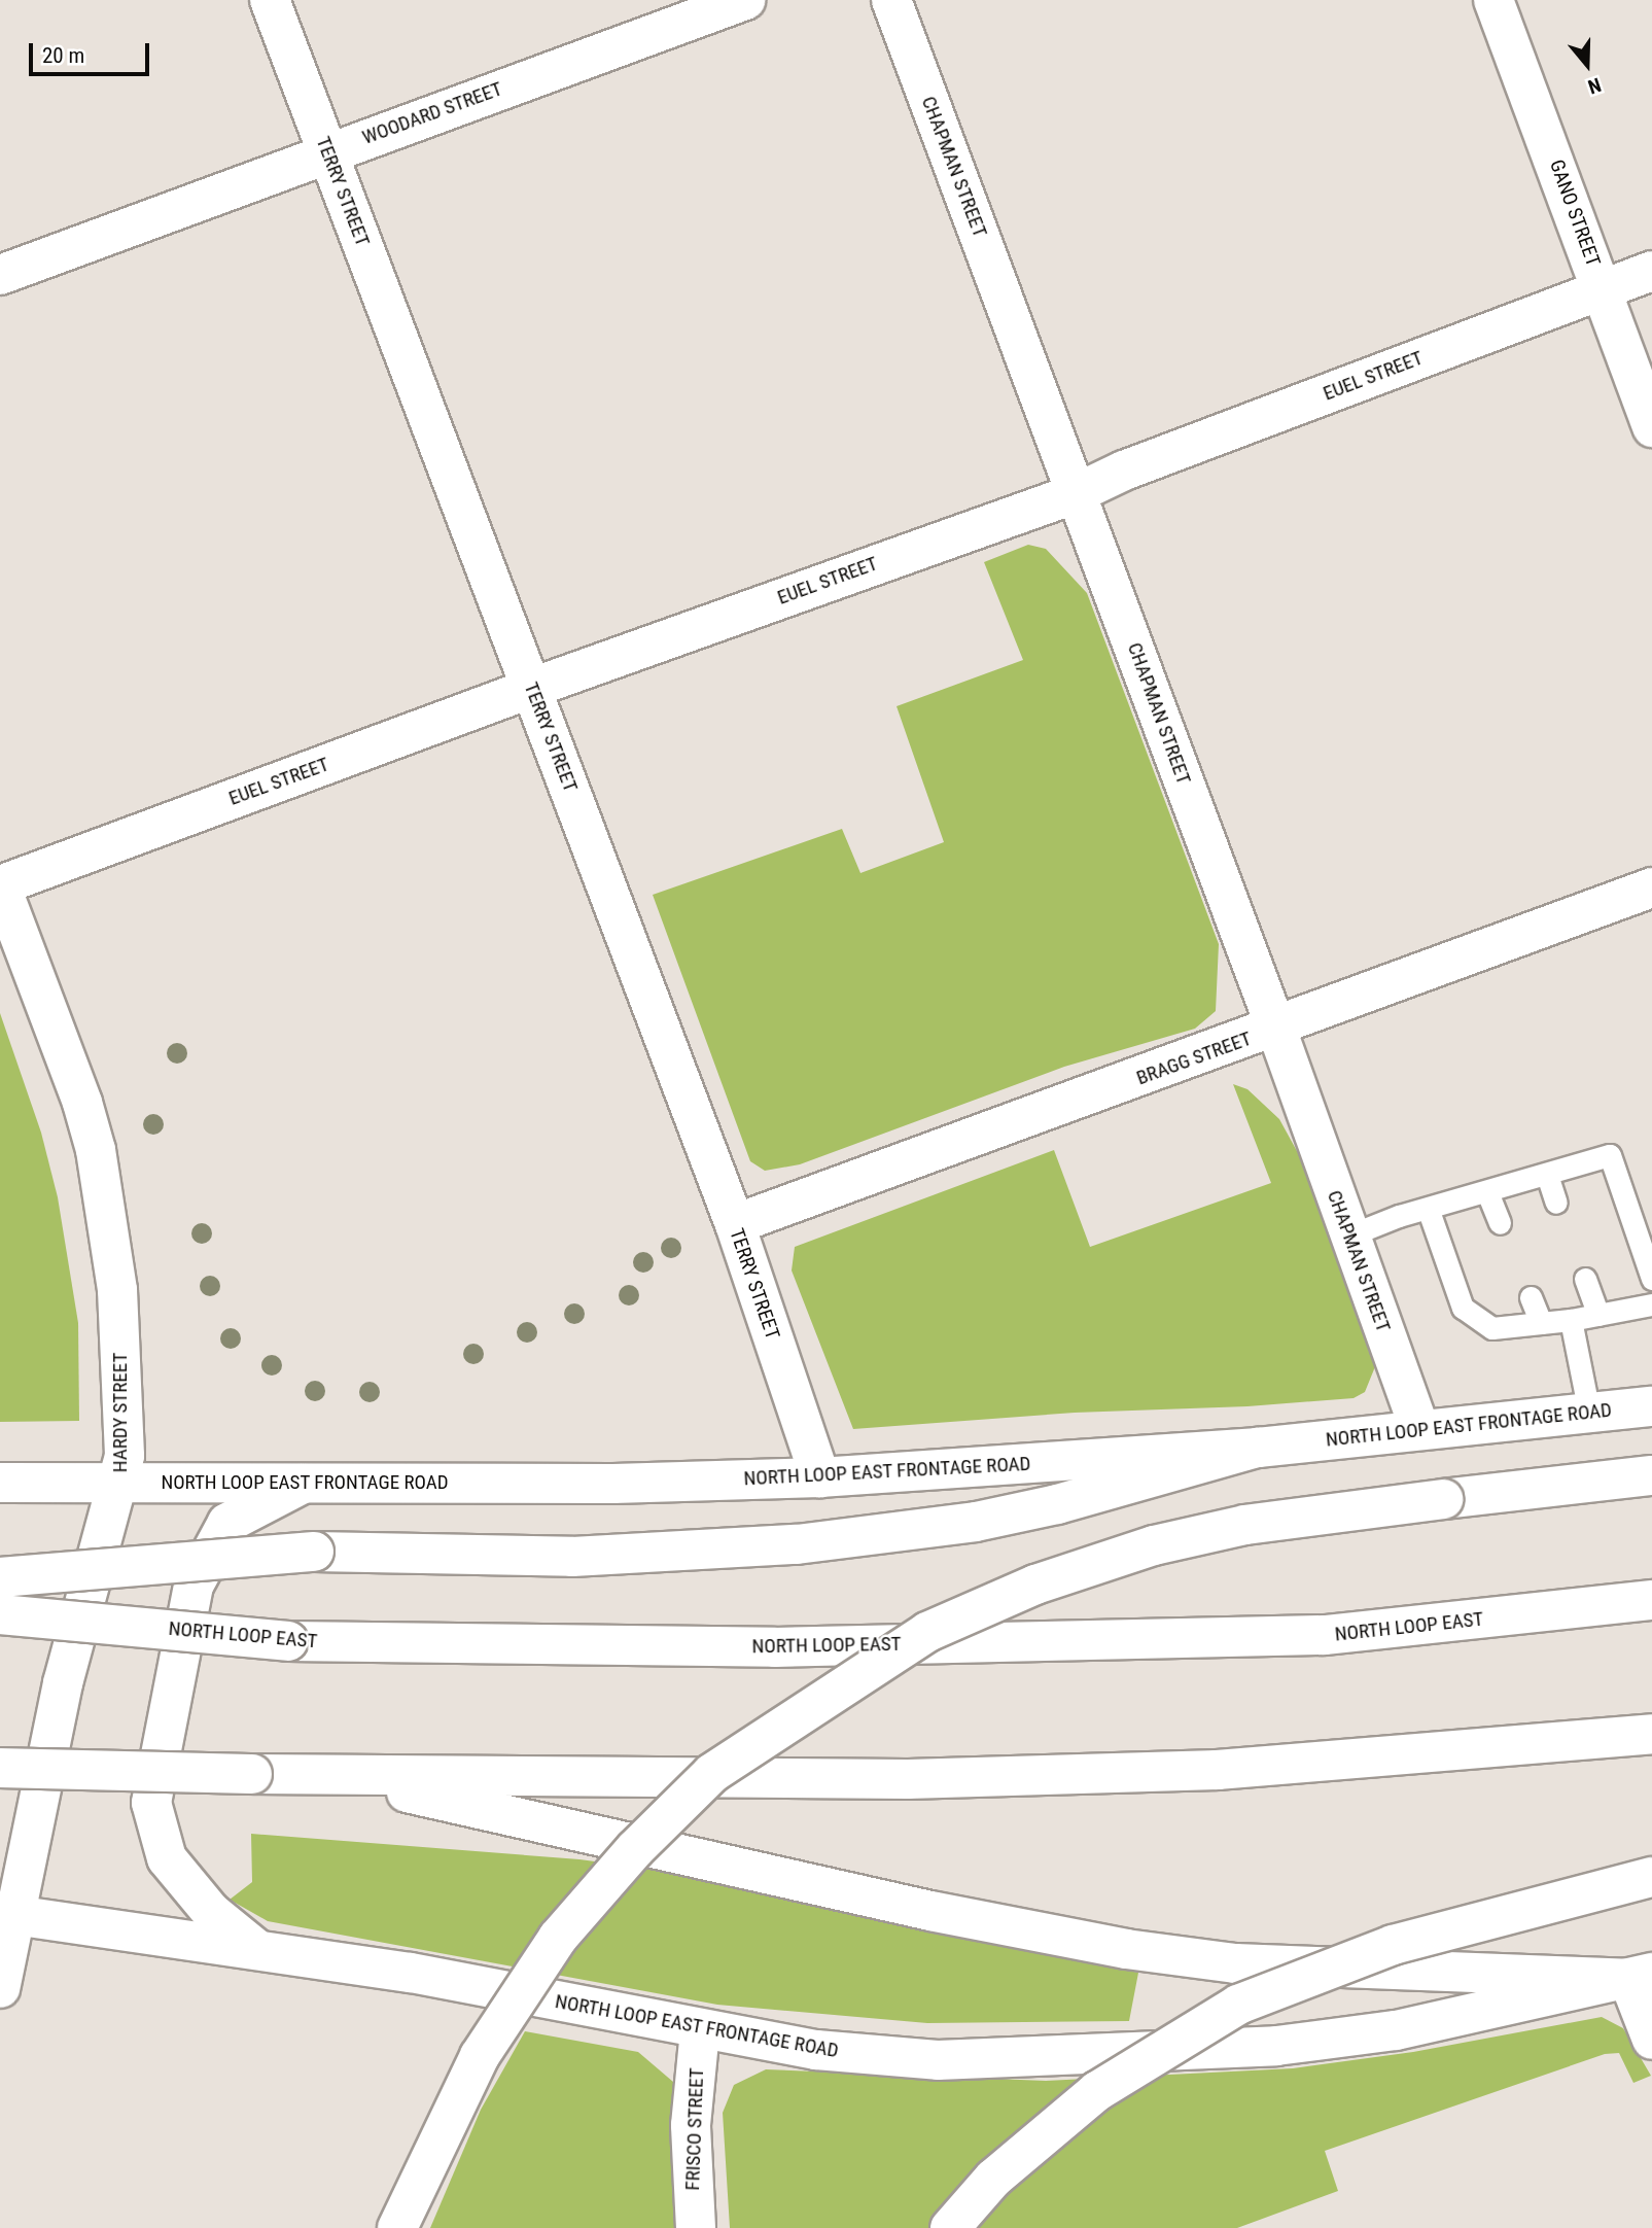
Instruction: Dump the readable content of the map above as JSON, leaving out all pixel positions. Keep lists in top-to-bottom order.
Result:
{
  "streets": {
    "main road": [
      "WOODARD STREET",
      "CHAPMAN STREET",
      "TERRY STREET",
      "GANO STREET",
      "EUEL STREET",
      "BRAGG STREET",
      "HARDY STREET",
      "NORTH LOOP EAST FRONTAGE ROAD",
      "NORTH LOOP EAST",
      "FRISCO STREET"
    ]
  },
  "crossings": [
    ["WOODARD STREET", "TERRY STREET"],
    ["CHAPMAN STREET", "EUEL STREET"],
    ["CHAPMAN STREET", "BRAGG STREET"],
    ["CHAPMAN STREET", "NORTH LOOP EAST FRONTAGE ROAD"],
    ["TERRY STREET", "EUEL STREET"],
    ["TERRY STREET", "BRAGG STREET"],
    ["TERRY STREET", "NORTH LOOP EAST FRONTAGE ROAD"],
    ["GANO STREET", "EUEL STREET"],
    ["EUEL STREET", "HARDY STREET"],
    ["HARDY STREET", "NORTH LOOP EAST FRONTAGE ROAD"],
    ["NORTH LOOP EAST FRONTAGE ROAD", "FRISCO STREET"]
  ],
  "scale_bar": "20 m",
  "north": "bottom"
}
